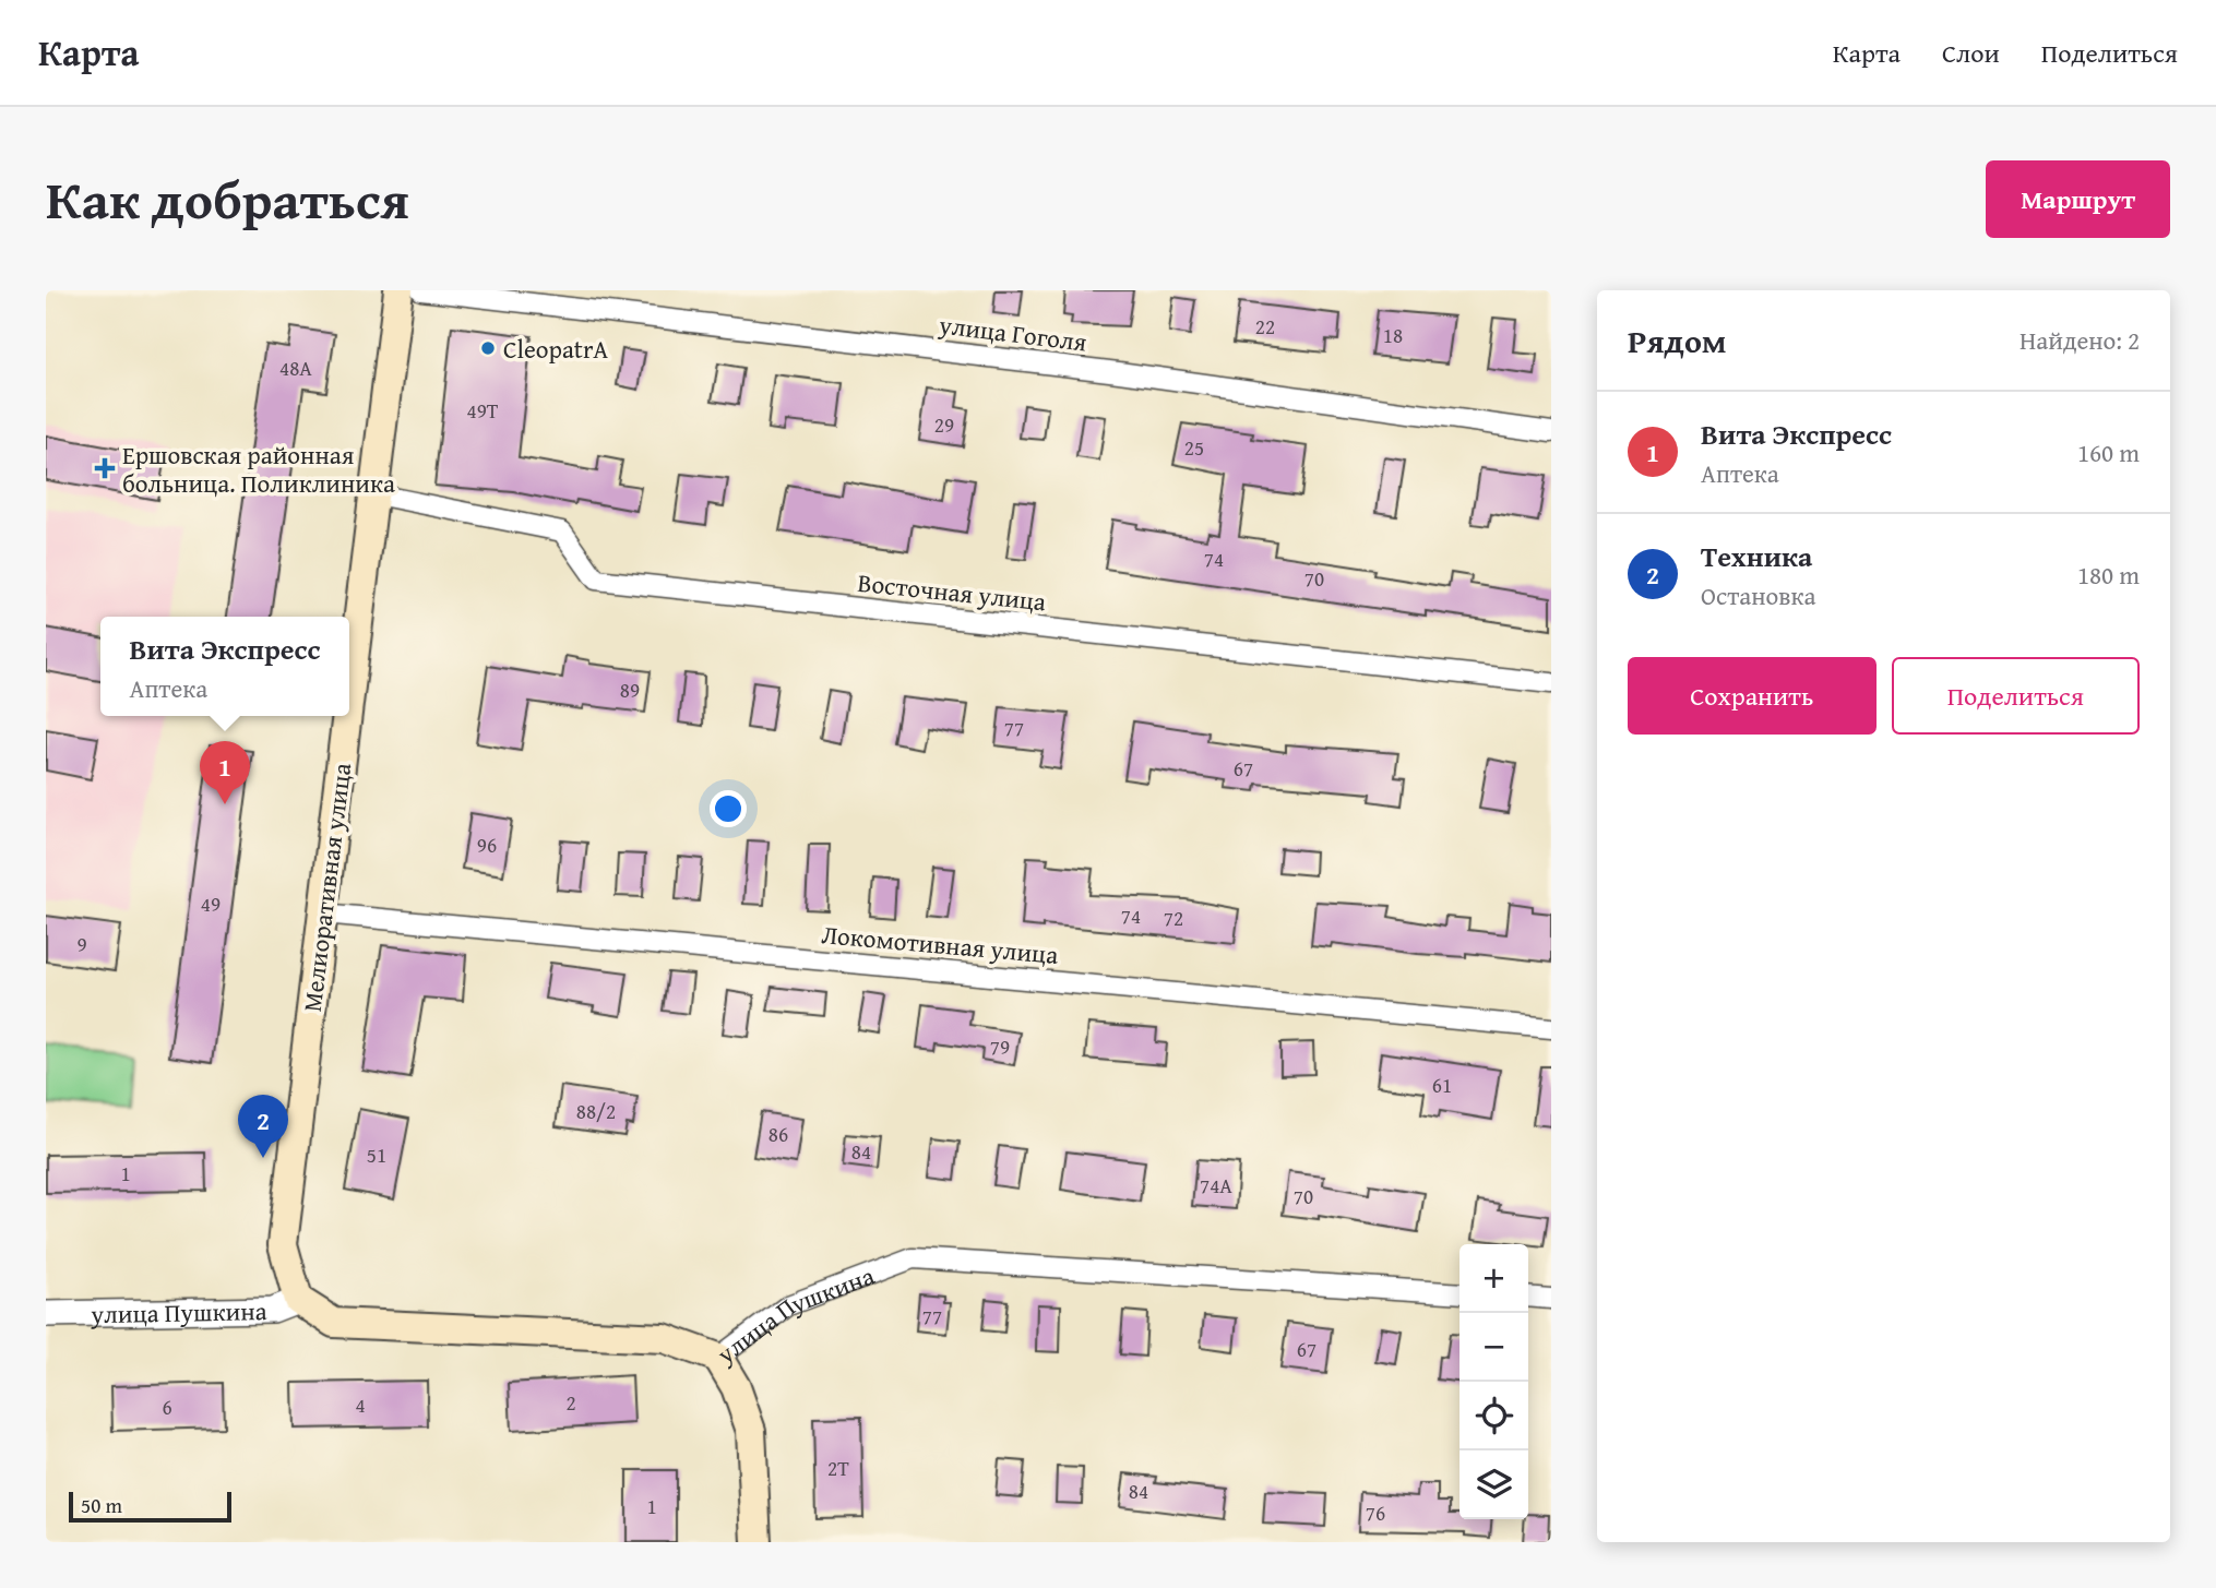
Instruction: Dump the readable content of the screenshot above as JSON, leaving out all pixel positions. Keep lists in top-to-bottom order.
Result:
{
  "streets": {
    "main road": ["Мелиоративная улица", "улица Пушкина"],
    "street": ["улица Гоголя", "Восточная улица", "Локомотивная улица"]
  },
  "crossings": [
    ["Восточная улица", "Мелиоративная улица"],
    ["Мелиоративная улица", "Локомотивная улица"],
    ["Мелиоративная улица", "улица Пушкина"]
  ],
  "places": {
    "other": ["CleopatrA"],
    "health": ["Ершовская районная больница. Поликлиника"]
  },
  "house_numbers": [
    "22",
    "18",
    "48А",
    "49Т",
    "29",
    "25",
    "74",
    "70",
    "89",
    "77",
    "67",
    "96",
    "49",
    "74",
    "72",
    "9",
    "79",
    "61",
    "88/2",
    "86",
    "84",
    "51",
    "1",
    "74А",
    "70",
    "77",
    "67",
    "2",
    "4",
    "6",
    "2Т",
    "84",
    "1",
    "76"
  ],
  "scale_bar": "50 m",
  "page": {
    "header": "Карта",
    "nav": ["Карта", "Слои", "Поделиться"],
    "title": "Как добраться",
    "buttons": [
      "Маршрут",
      ["Сохранить", "Поделиться"]
    ],
    "heading": ["Рядом", "Найдено: 2"],
    "list": [
      {
        "mark": "1",
        "name": "Вита Экспресс",
        "note": "Аптека",
        "value": "160 m"
      },
      {
        "mark": "2",
        "name": "Техника",
        "note": "Остановка",
        "value": "180 m"
      }
    ],
    "popup": ["Вита Экспресс", "Аптека"],
    "pins": ["1", "2"],
    "map_buttons": ["+", "−"],
    "scale": "50 m"
  }
}
